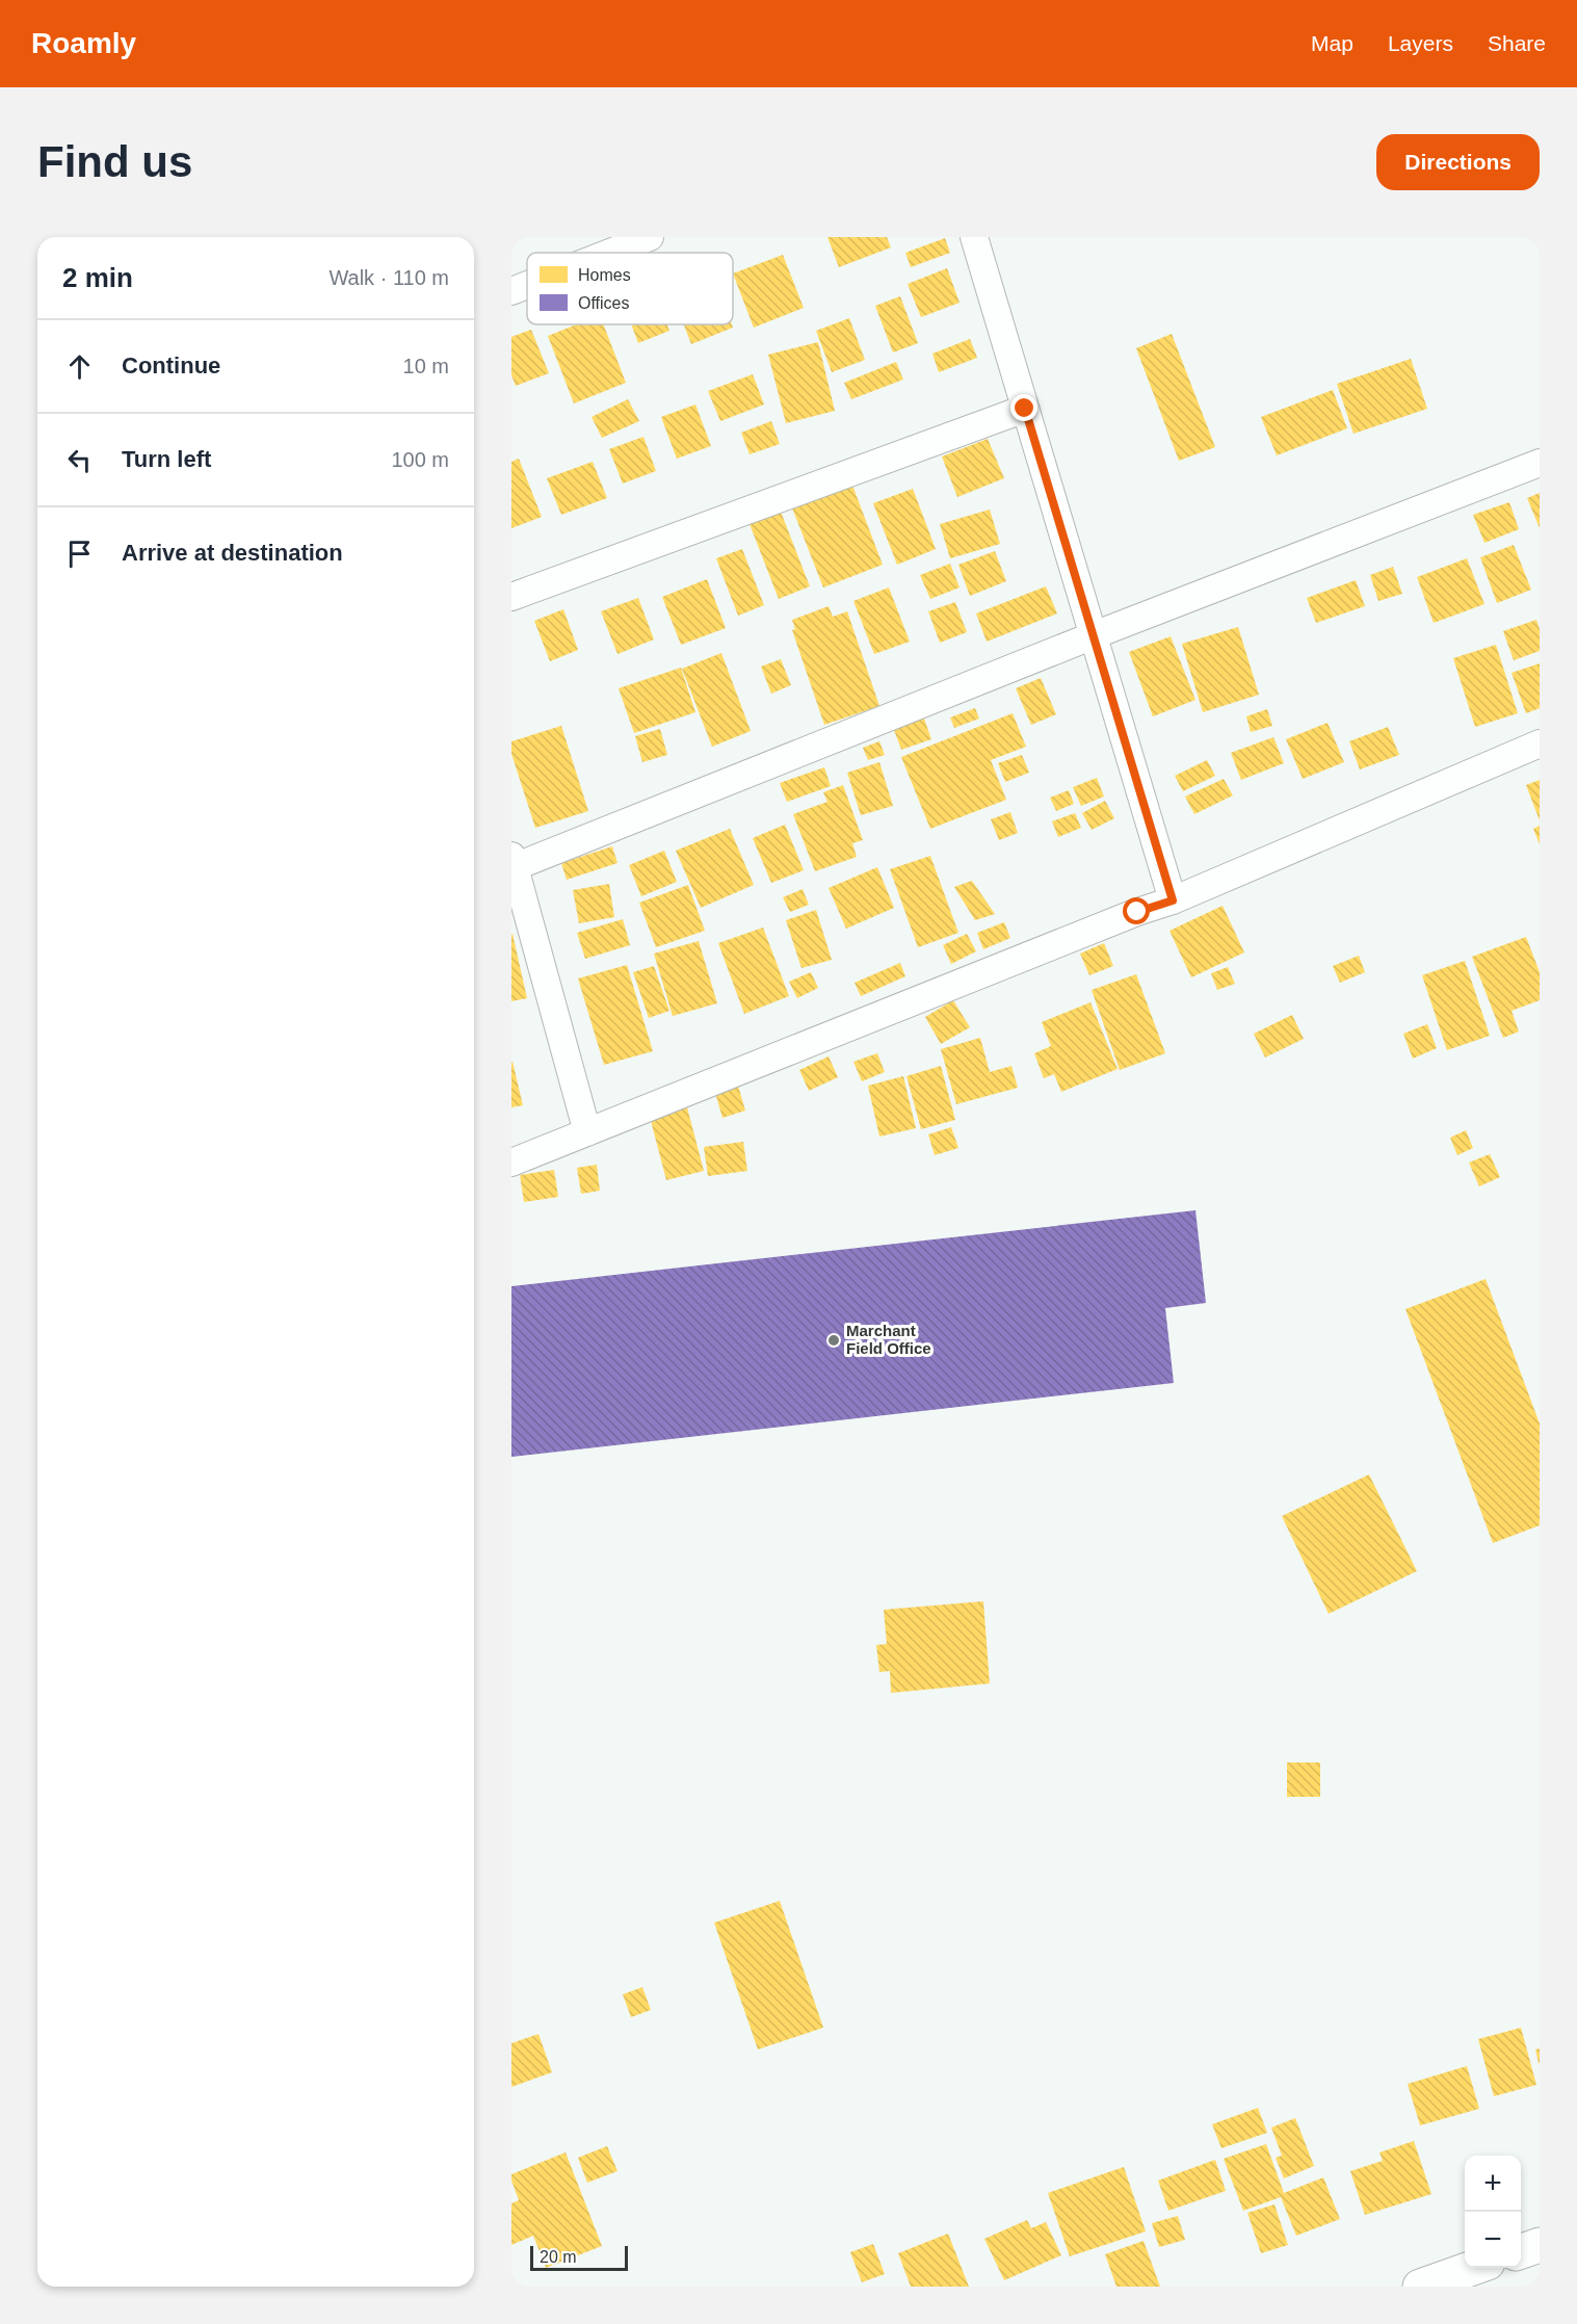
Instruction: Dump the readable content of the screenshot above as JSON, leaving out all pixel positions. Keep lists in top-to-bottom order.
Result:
{
  "places": ["Marchant Field Office"],
  "legend": ["Homes", "Offices"],
  "scale_bar": "20 m",
  "page": {
    "header": "Roamly",
    "nav": ["Map", "Layers", "Share"],
    "buttons": "Directions",
    "title": "Find us",
    "heading": ["2 min", "Walk · 110 m"],
    "list": [
      ["Continue", "10 m"],
      ["Turn left", "100 m"],
      "Arrive at destination"
    ],
    "map_buttons": ["+", "−"],
    "scale": "20 m"
  }
}
